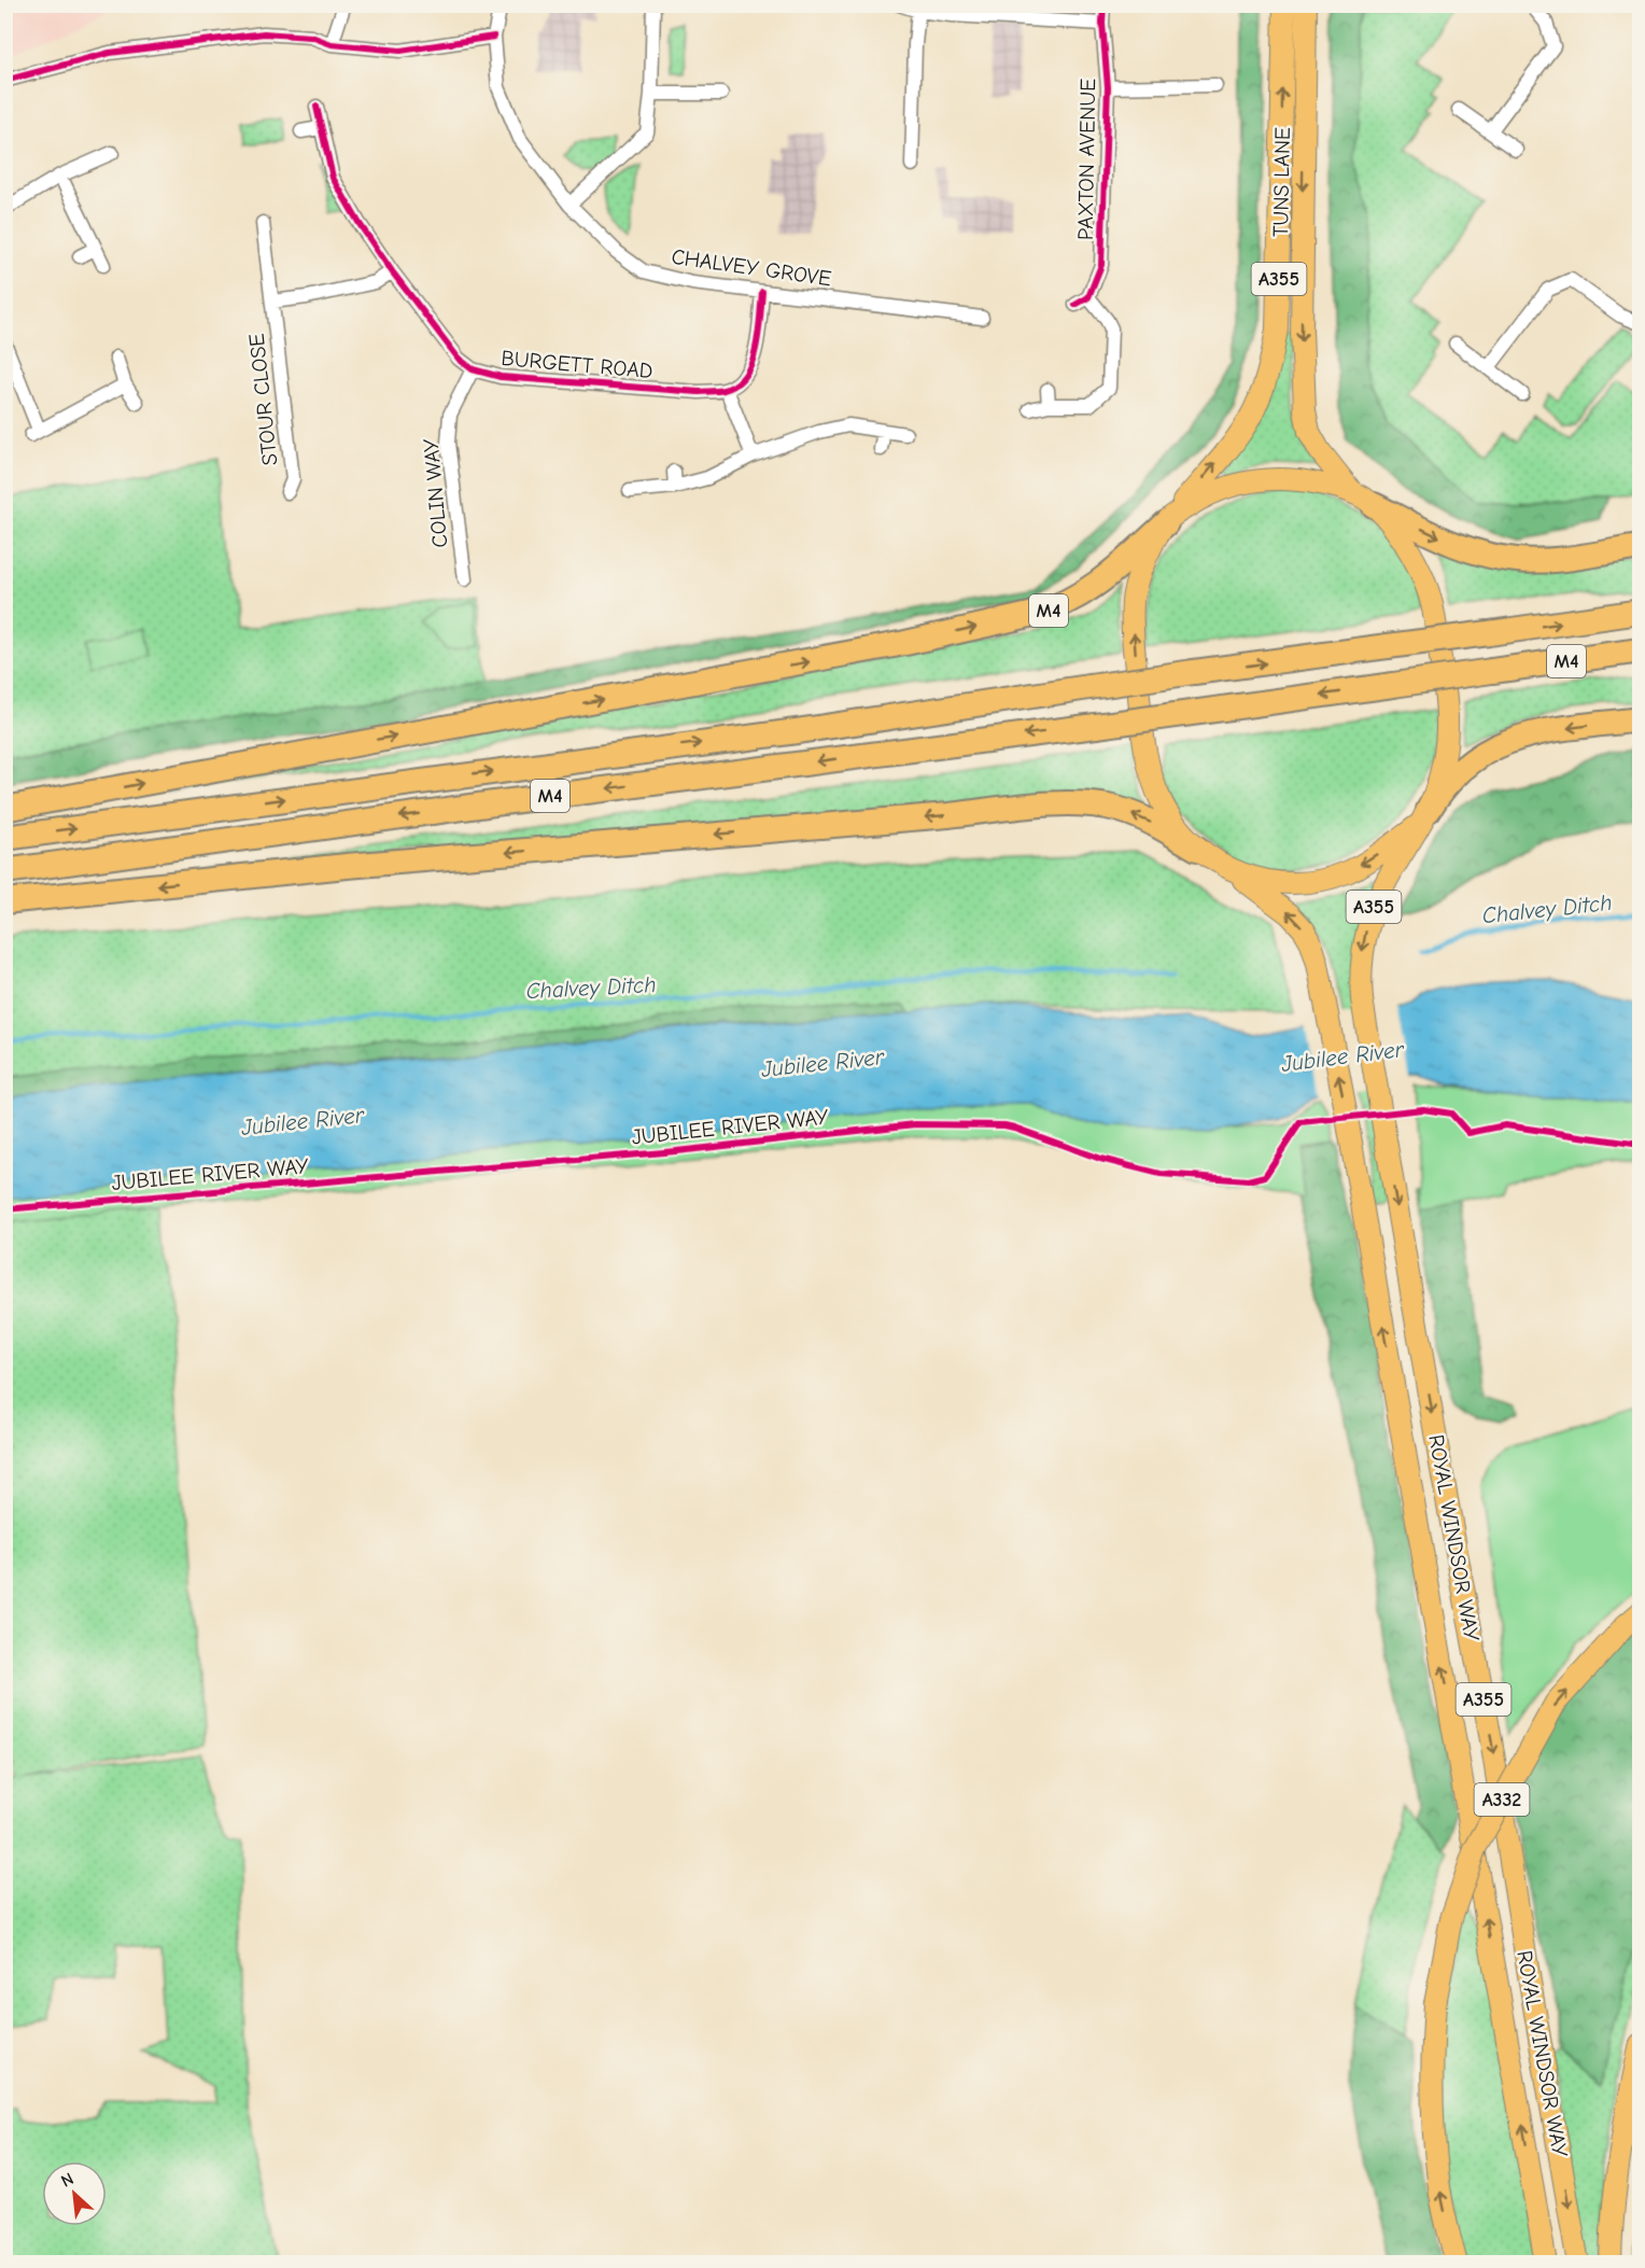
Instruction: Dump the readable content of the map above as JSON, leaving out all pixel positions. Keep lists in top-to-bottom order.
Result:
{
  "streets": {
    "highway": ["M4"],
    "main road": [
      "TUNS LANE",
      "A355",
      "ROYAL WINDSOR WAY",
      "A332"
    ],
    "street": [
      "PAXTON AVENUE",
      "CHALVEY GROVE",
      "BURGETT ROAD",
      "STOUR CLOSE",
      "COLIN WAY"
    ],
    "cycle path": ["JUBILEE RIVER WAY"]
  },
  "crossings": [
    ["TUNS LANE", "M4"],
    ["TUNS LANE", "ROYAL WINDSOR WAY"],
    ["BURGETT ROAD", "STOUR CLOSE"],
    ["BURGETT ROAD", "COLIN WAY"]
  ],
  "water": ["Chalvey Ditch", "Jubilee River"],
  "north": "top left"
}
